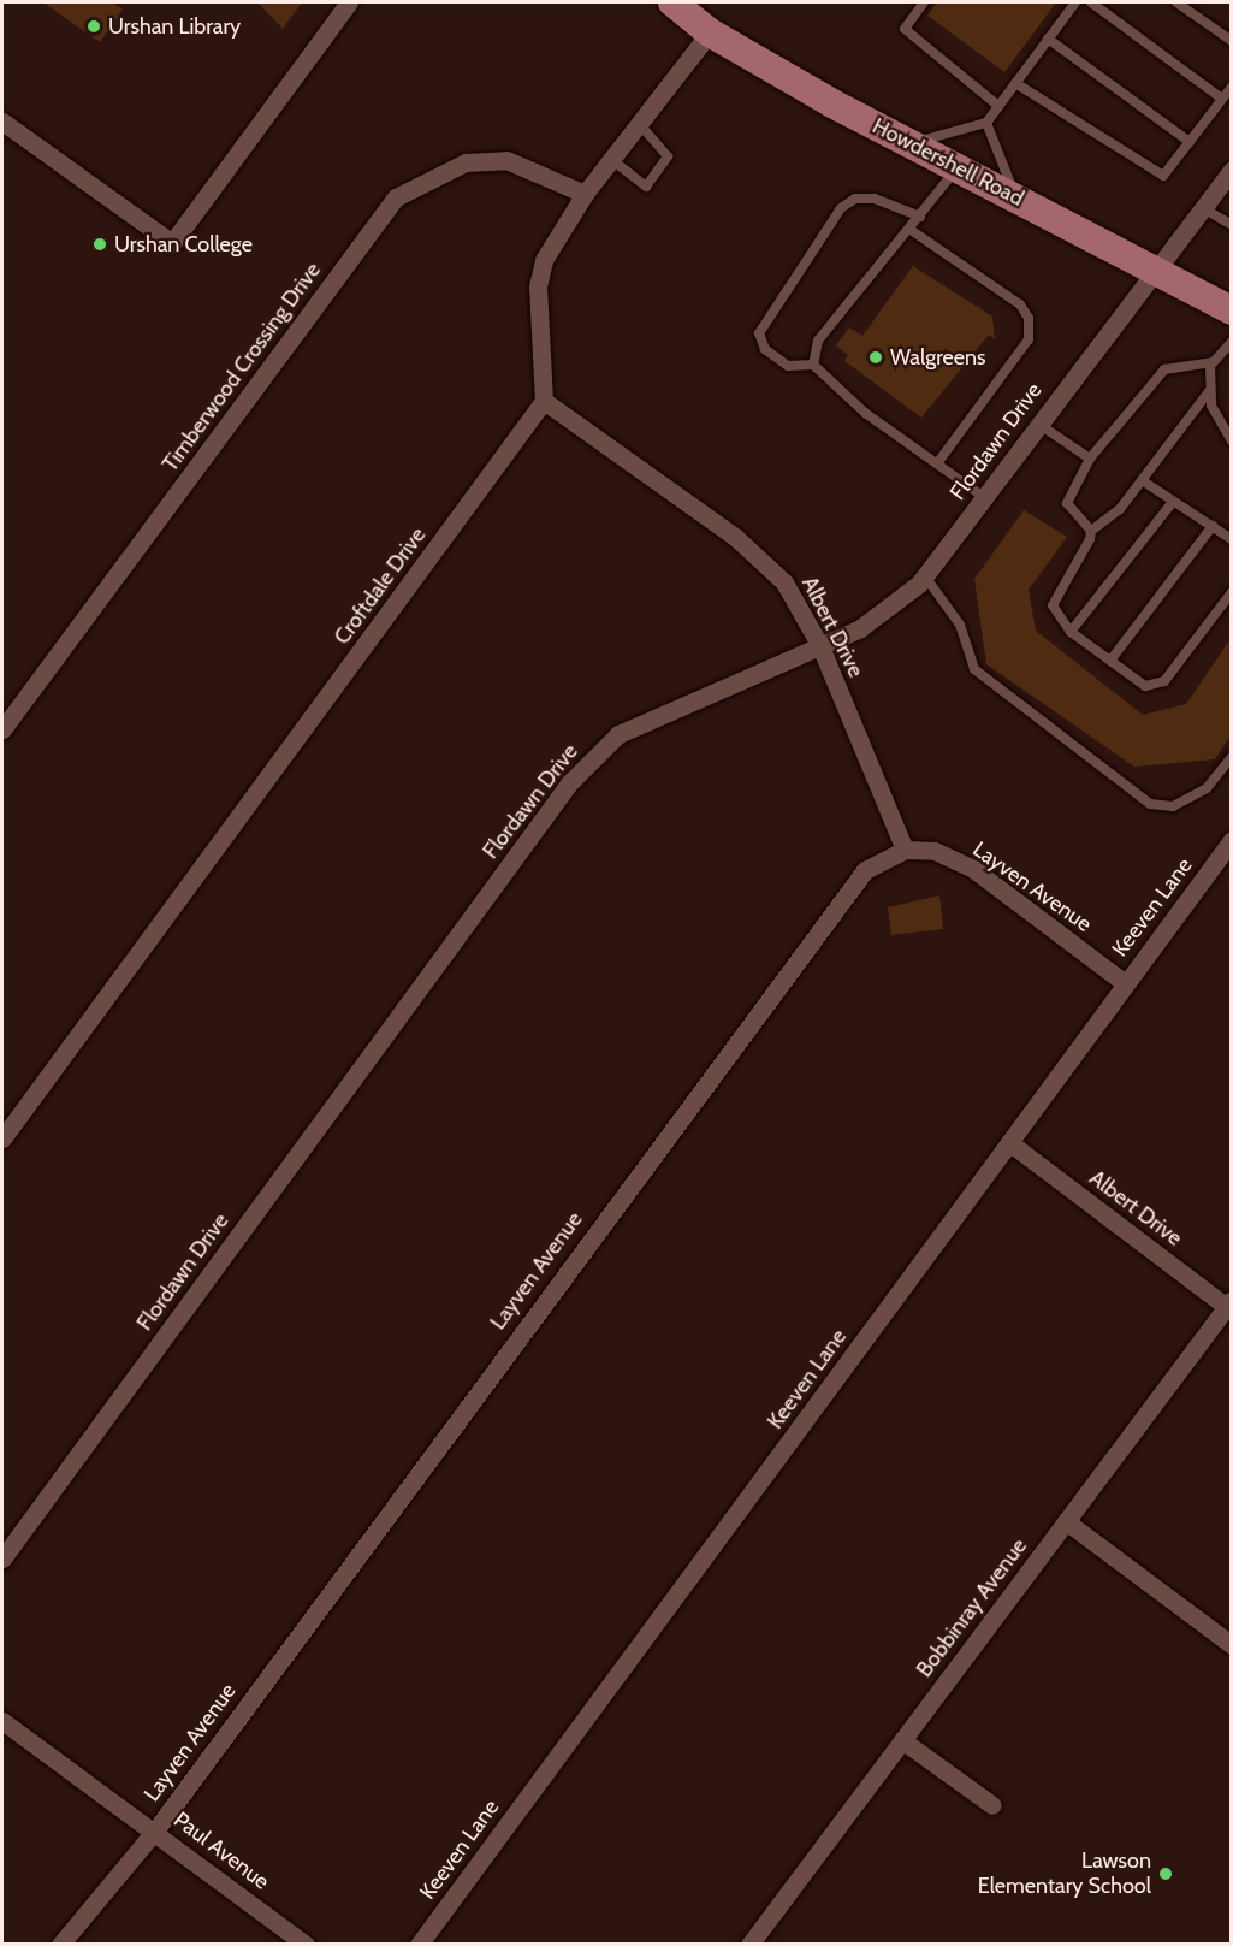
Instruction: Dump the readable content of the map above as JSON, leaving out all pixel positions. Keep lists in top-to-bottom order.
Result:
{
  "streets": {
    "main road": ["Howdershell Road"],
    "street": [
      "Timberwood Crossing Drive",
      "Flordawn Drive",
      "Croftdale Drive",
      "Albert Drive",
      "Layven Avenue",
      "Keeven Lane",
      "Bobbinray Avenue",
      "Paul Avenue"
    ]
  },
  "crossings": [
    ["Howdershell Road", "Flordawn Drive"],
    ["Flordawn Drive", "Albert Drive"],
    ["Croftdale Drive", "Albert Drive"],
    ["Albert Drive", "Layven Avenue"],
    ["Albert Drive", "Keeven Lane"],
    ["Albert Drive", "Bobbinray Avenue"],
    ["Layven Avenue", "Keeven Lane"],
    ["Layven Avenue", "Paul Avenue"]
  ],
  "places": [
    "Urshan Library",
    "Urshan College",
    "Walgreens",
    "Lawson Elementary School"
  ]
}
